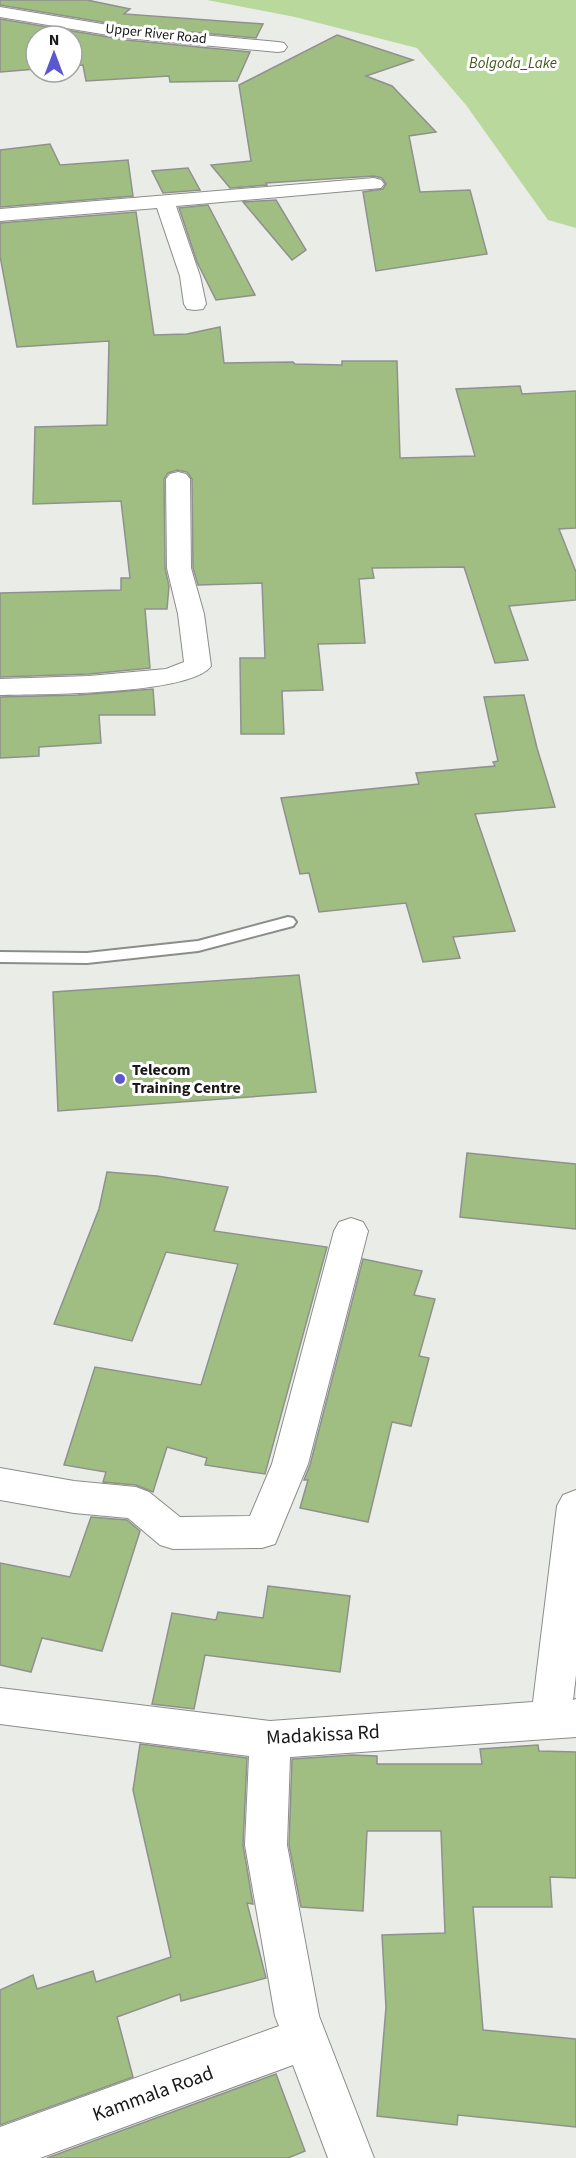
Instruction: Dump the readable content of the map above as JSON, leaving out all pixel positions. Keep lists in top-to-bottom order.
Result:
{
  "streets": {
    "street": ["Upper River Road", "Madakissa Rd", "Kammala Road"]
  },
  "water": ["Bolgoda_Lake"],
  "places": ["Telecom Training Centre"],
  "north": "top"
}
